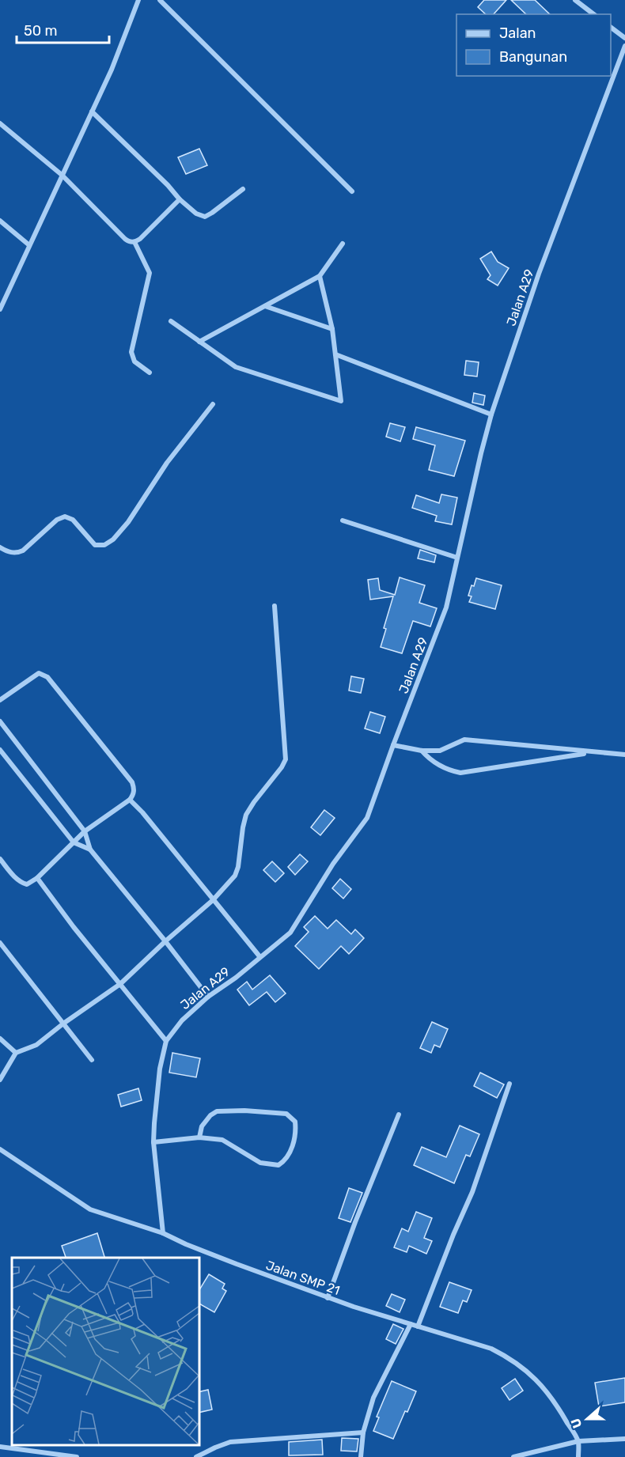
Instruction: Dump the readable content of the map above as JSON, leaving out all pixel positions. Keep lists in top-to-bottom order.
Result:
{
  "streets": {
    "street": ["Jalan A29", "Jalan SMP 21"]
  },
  "crossings": [
    ["Jalan A29", "Jalan SMP 21"]
  ],
  "legend": ["Jalan", "Bangunan"],
  "scale_bar": "50 m",
  "north": "left"
}
